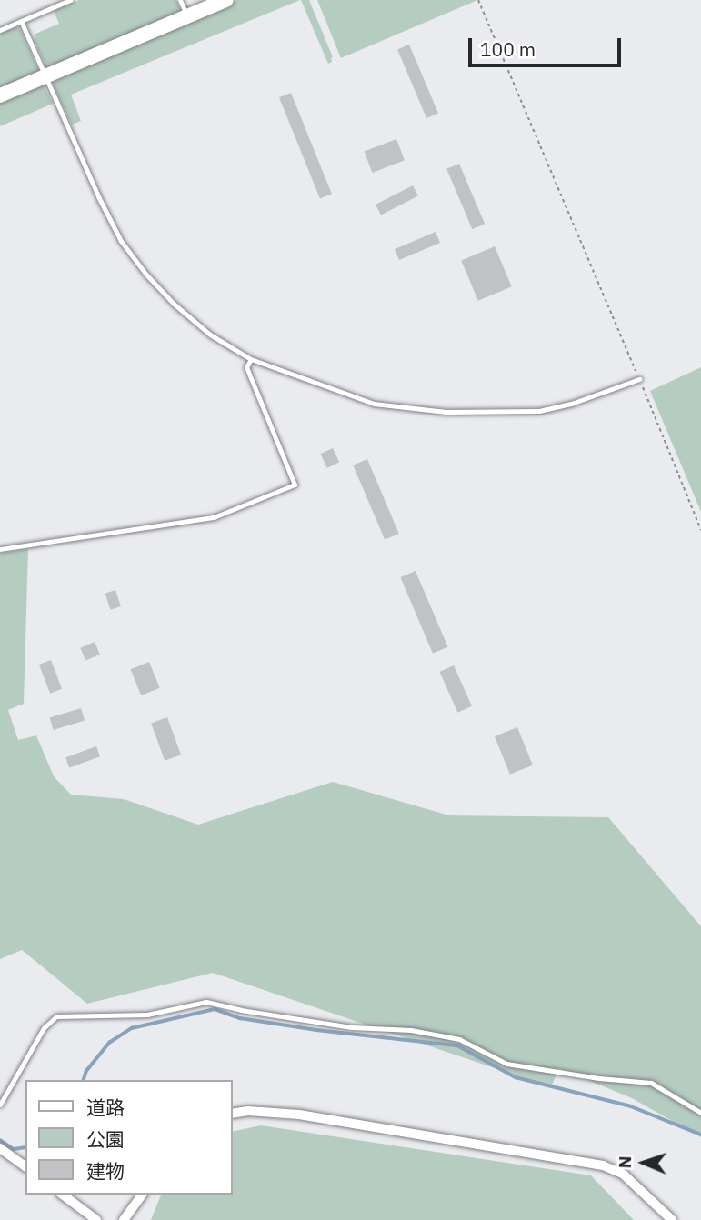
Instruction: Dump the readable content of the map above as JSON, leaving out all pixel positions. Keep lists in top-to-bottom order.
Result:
{
  "legend": ["道路", "公園", "建物"],
  "scale_bar": "100 m",
  "north": "left"
}
